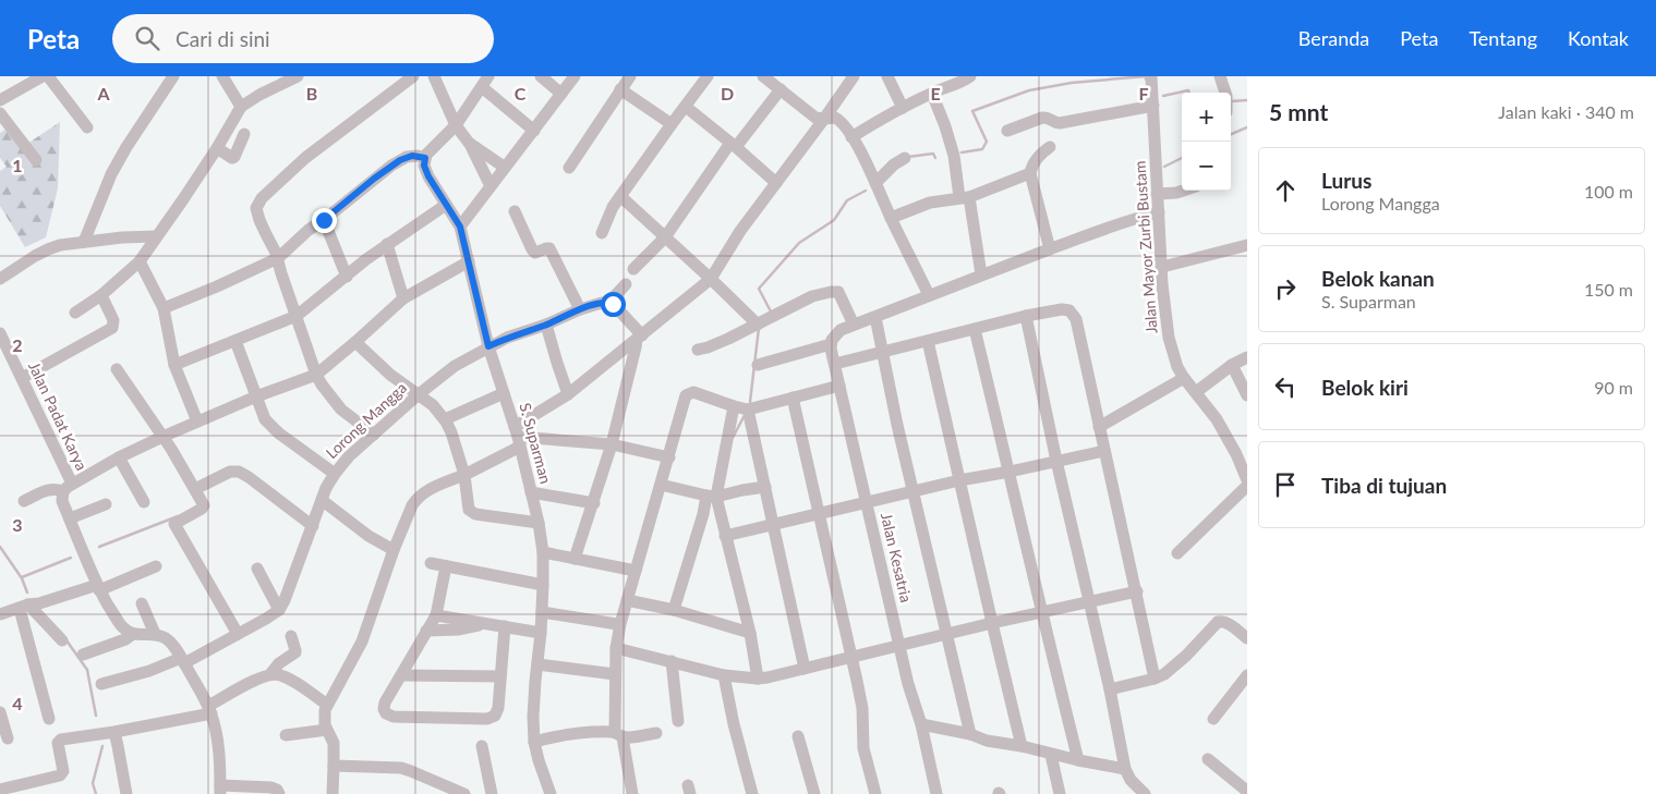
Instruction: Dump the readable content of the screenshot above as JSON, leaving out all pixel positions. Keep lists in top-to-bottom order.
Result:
{
  "streets": {
    "street": [
      "Jalan Mayor Zurbi Bustam",
      "Jalan Padat Karya",
      "Lorong Mangga",
      "S. Suparman",
      "Jalan Kesatria"
    ]
  },
  "crossings": [
    ["Lorong Mangga", "S. Suparman"]
  ],
  "page": {
    "header": "Peta",
    "search": "Cari di sini",
    "nav": [
      "Beranda",
      "Peta",
      "Tentang",
      "Kontak"
    ],
    "heading": ["5 mnt", "Jalan kaki · 340 m"],
    "map_buttons": ["+", "−"],
    "list": [
      ["Lurus", "Lorong Mangga", "100 m"],
      ["Belok kanan", "S. Suparman", "150 m"],
      ["Belok kiri", "90 m"],
      "Tiba di tujuan"
    ]
  },
  "grid": {
    "columns": [
      "A",
      "B",
      "C",
      "D",
      "E",
      "F"
    ],
    "rows": [
      "1",
      "2",
      "3",
      "4"
    ]
  }
}
